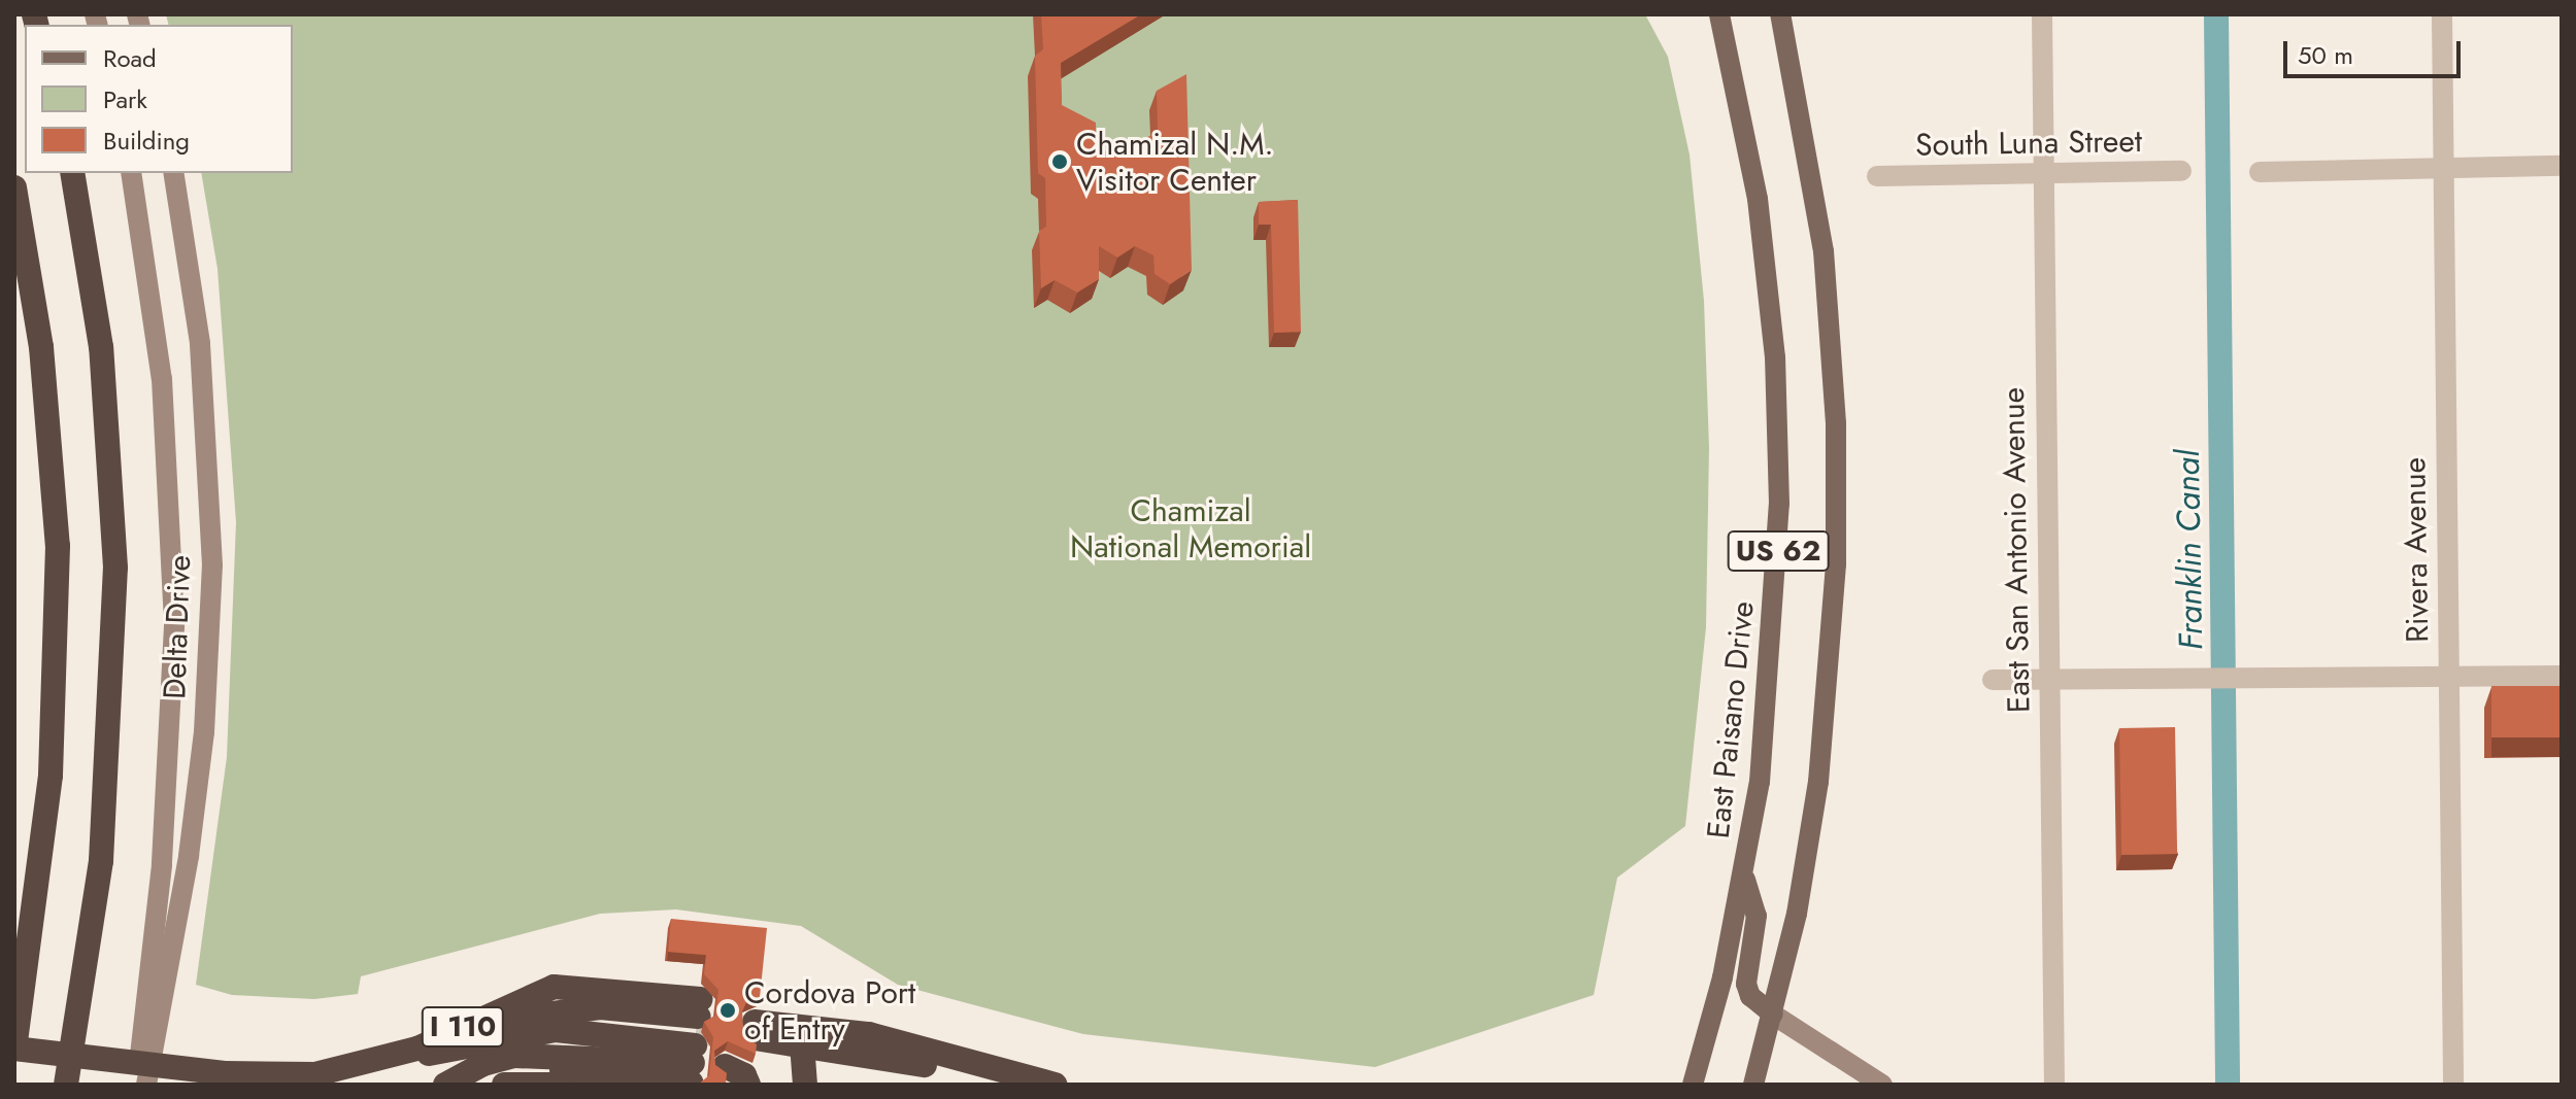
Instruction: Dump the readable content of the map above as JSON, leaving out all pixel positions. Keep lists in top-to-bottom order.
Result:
{
  "streets": {
    "highway": ["I 110"],
    "main road": ["US 62", "Delta Drive", "East Paisano Drive"],
    "street": ["South Luna Street", "East San Antonio Avenue", "Rivera Avenue"]
  },
  "crossings": [
    ["South Luna Street", "East San Antonio Avenue"]
  ],
  "water": ["Franklin Canal"],
  "parks": ["Chamizal National Memorial"],
  "places": ["Chamizal N.M. Visitor Center", "Cordova Port of Entry"],
  "legend": ["Road", "Park", "Building"],
  "scale_bar": "50 m"
}
